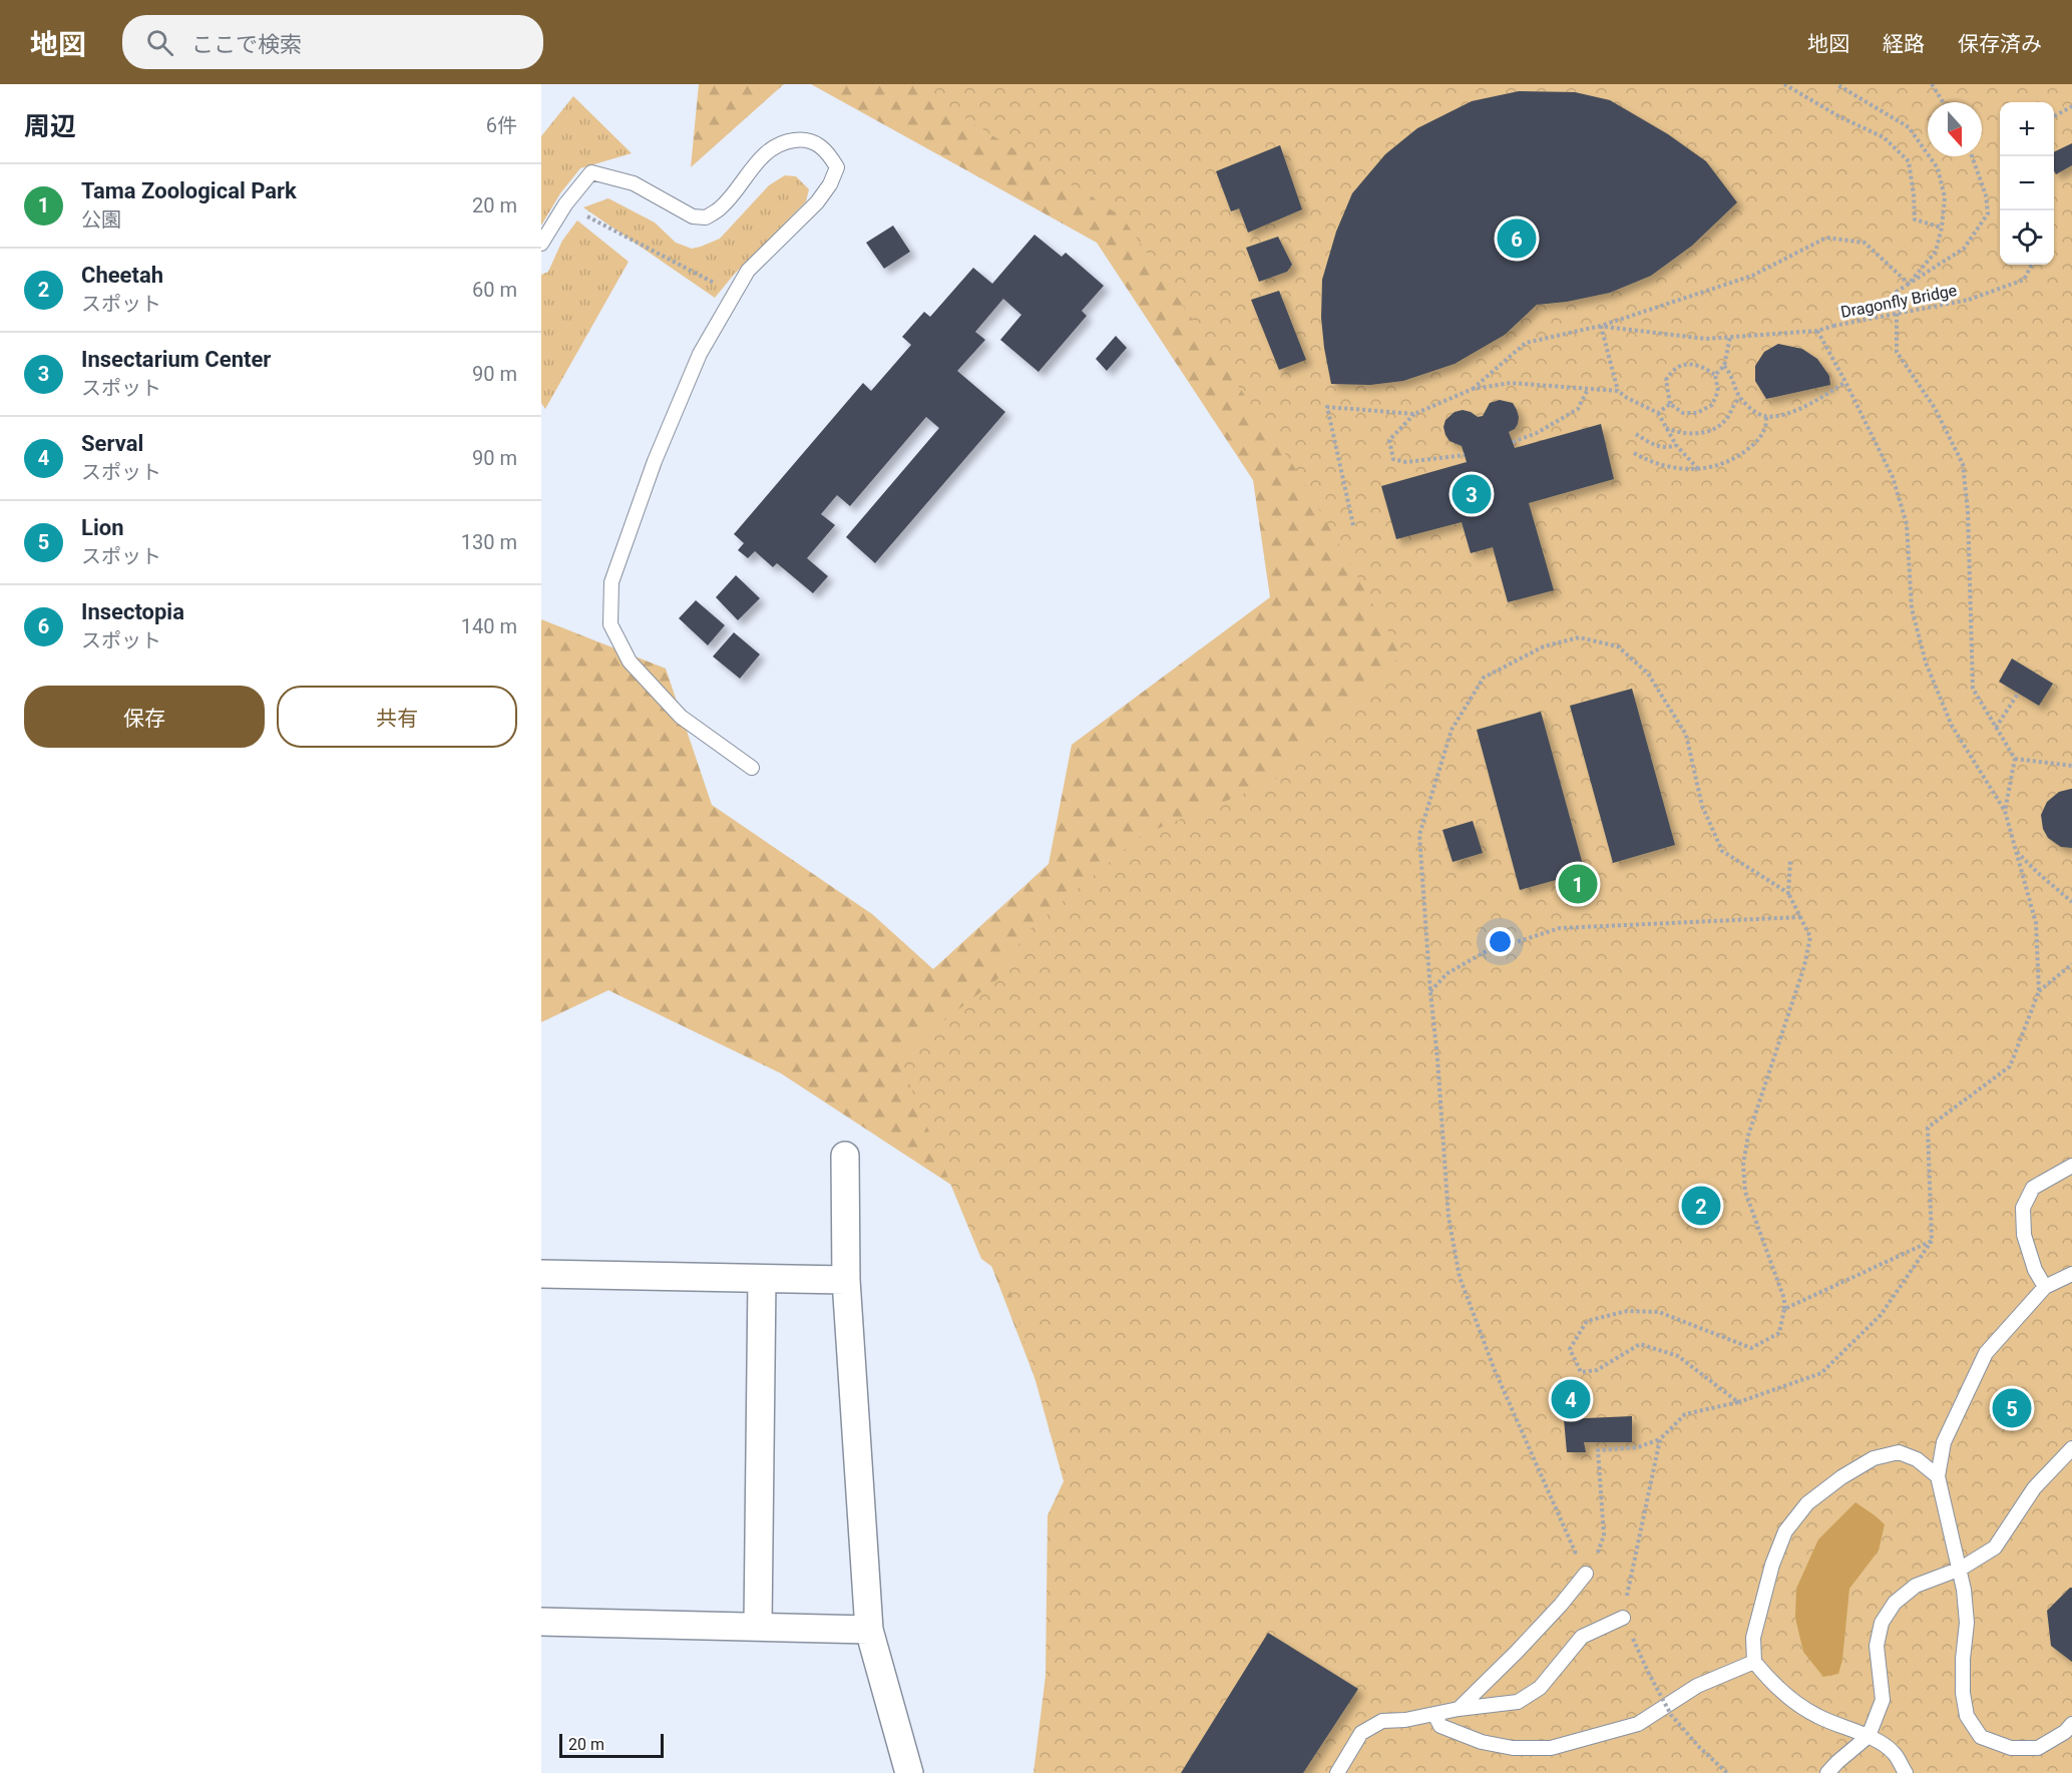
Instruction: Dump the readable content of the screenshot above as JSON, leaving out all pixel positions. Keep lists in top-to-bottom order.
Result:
{
  "streets": {
    "path": ["Dragonfly Bridge"]
  },
  "scale_bar": "20 m",
  "north": "bottom",
  "page": {
    "header": "地図",
    "search": "ここで検索",
    "nav": ["地図", "経路", "保存済み"],
    "heading": ["周辺", "6件"],
    "map_buttons": ["+", "−"],
    "list": [
      {
        "mark": "1",
        "name": "Tama Zoological Park",
        "note": "公園",
        "value": "20 m"
      },
      {
        "mark": "2",
        "name": "Cheetah",
        "note": "スポット",
        "value": "60 m"
      },
      {
        "mark": "3",
        "name": "Insectarium Center",
        "note": "スポット",
        "value": "90 m"
      },
      {
        "mark": "4",
        "name": "Serval",
        "note": "スポット",
        "value": "90 m"
      },
      {
        "mark": "5",
        "name": "Lion",
        "note": "スポット",
        "value": "130 m"
      },
      {
        "mark": "6",
        "name": "Insectopia",
        "note": "スポット",
        "value": "140 m"
      }
    ],
    "pins": [
      "6",
      "3",
      "1",
      "2",
      "4",
      "5"
    ],
    "buttons": ["保存", "共有"],
    "scale": "20 m"
  }
}
